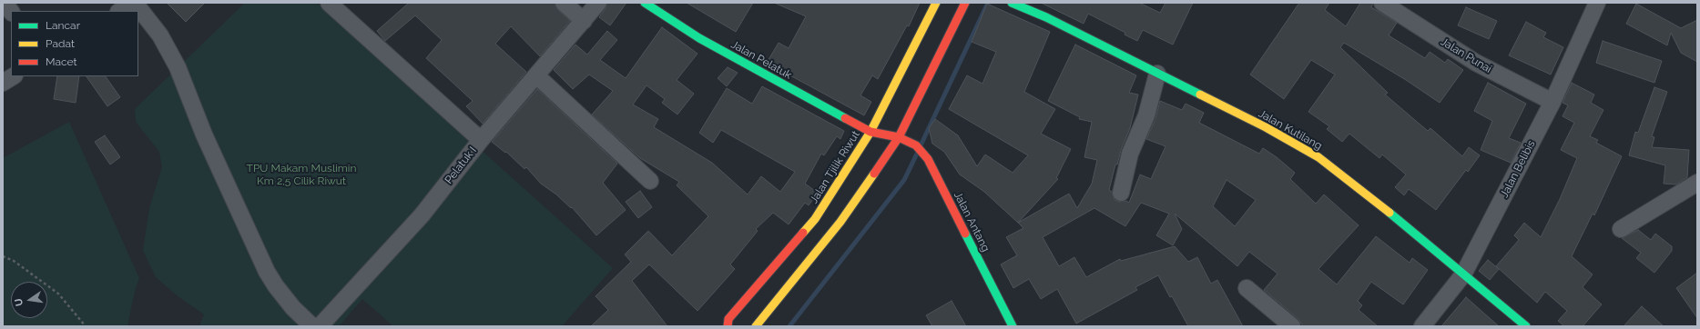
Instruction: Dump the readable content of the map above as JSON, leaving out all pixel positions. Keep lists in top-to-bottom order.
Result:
{
  "streets": {
    "main road": [
      "Jalan Pelatuk",
      "Jalan Kutilang",
      "Jalan Tjilik Riwut",
      "Jalan Antang"
    ],
    "street": ["Jalan Punai", "Pelatuk I", "Jalan Belibis"]
  },
  "crossings": [
    ["Jalan Punai", "Jalan Belibis"],
    ["Jalan Pelatuk", "Jalan Tjilik Riwut"],
    ["Jalan Pelatuk", "Jalan Antang"],
    ["Jalan Kutilang", "Jalan Belibis"]
  ],
  "parks": ["TPU Makam Muslimin Km 2,5 Cilik Riwut"],
  "legend": ["Lancar", "Padat", "Macet"],
  "north": "left"
}
